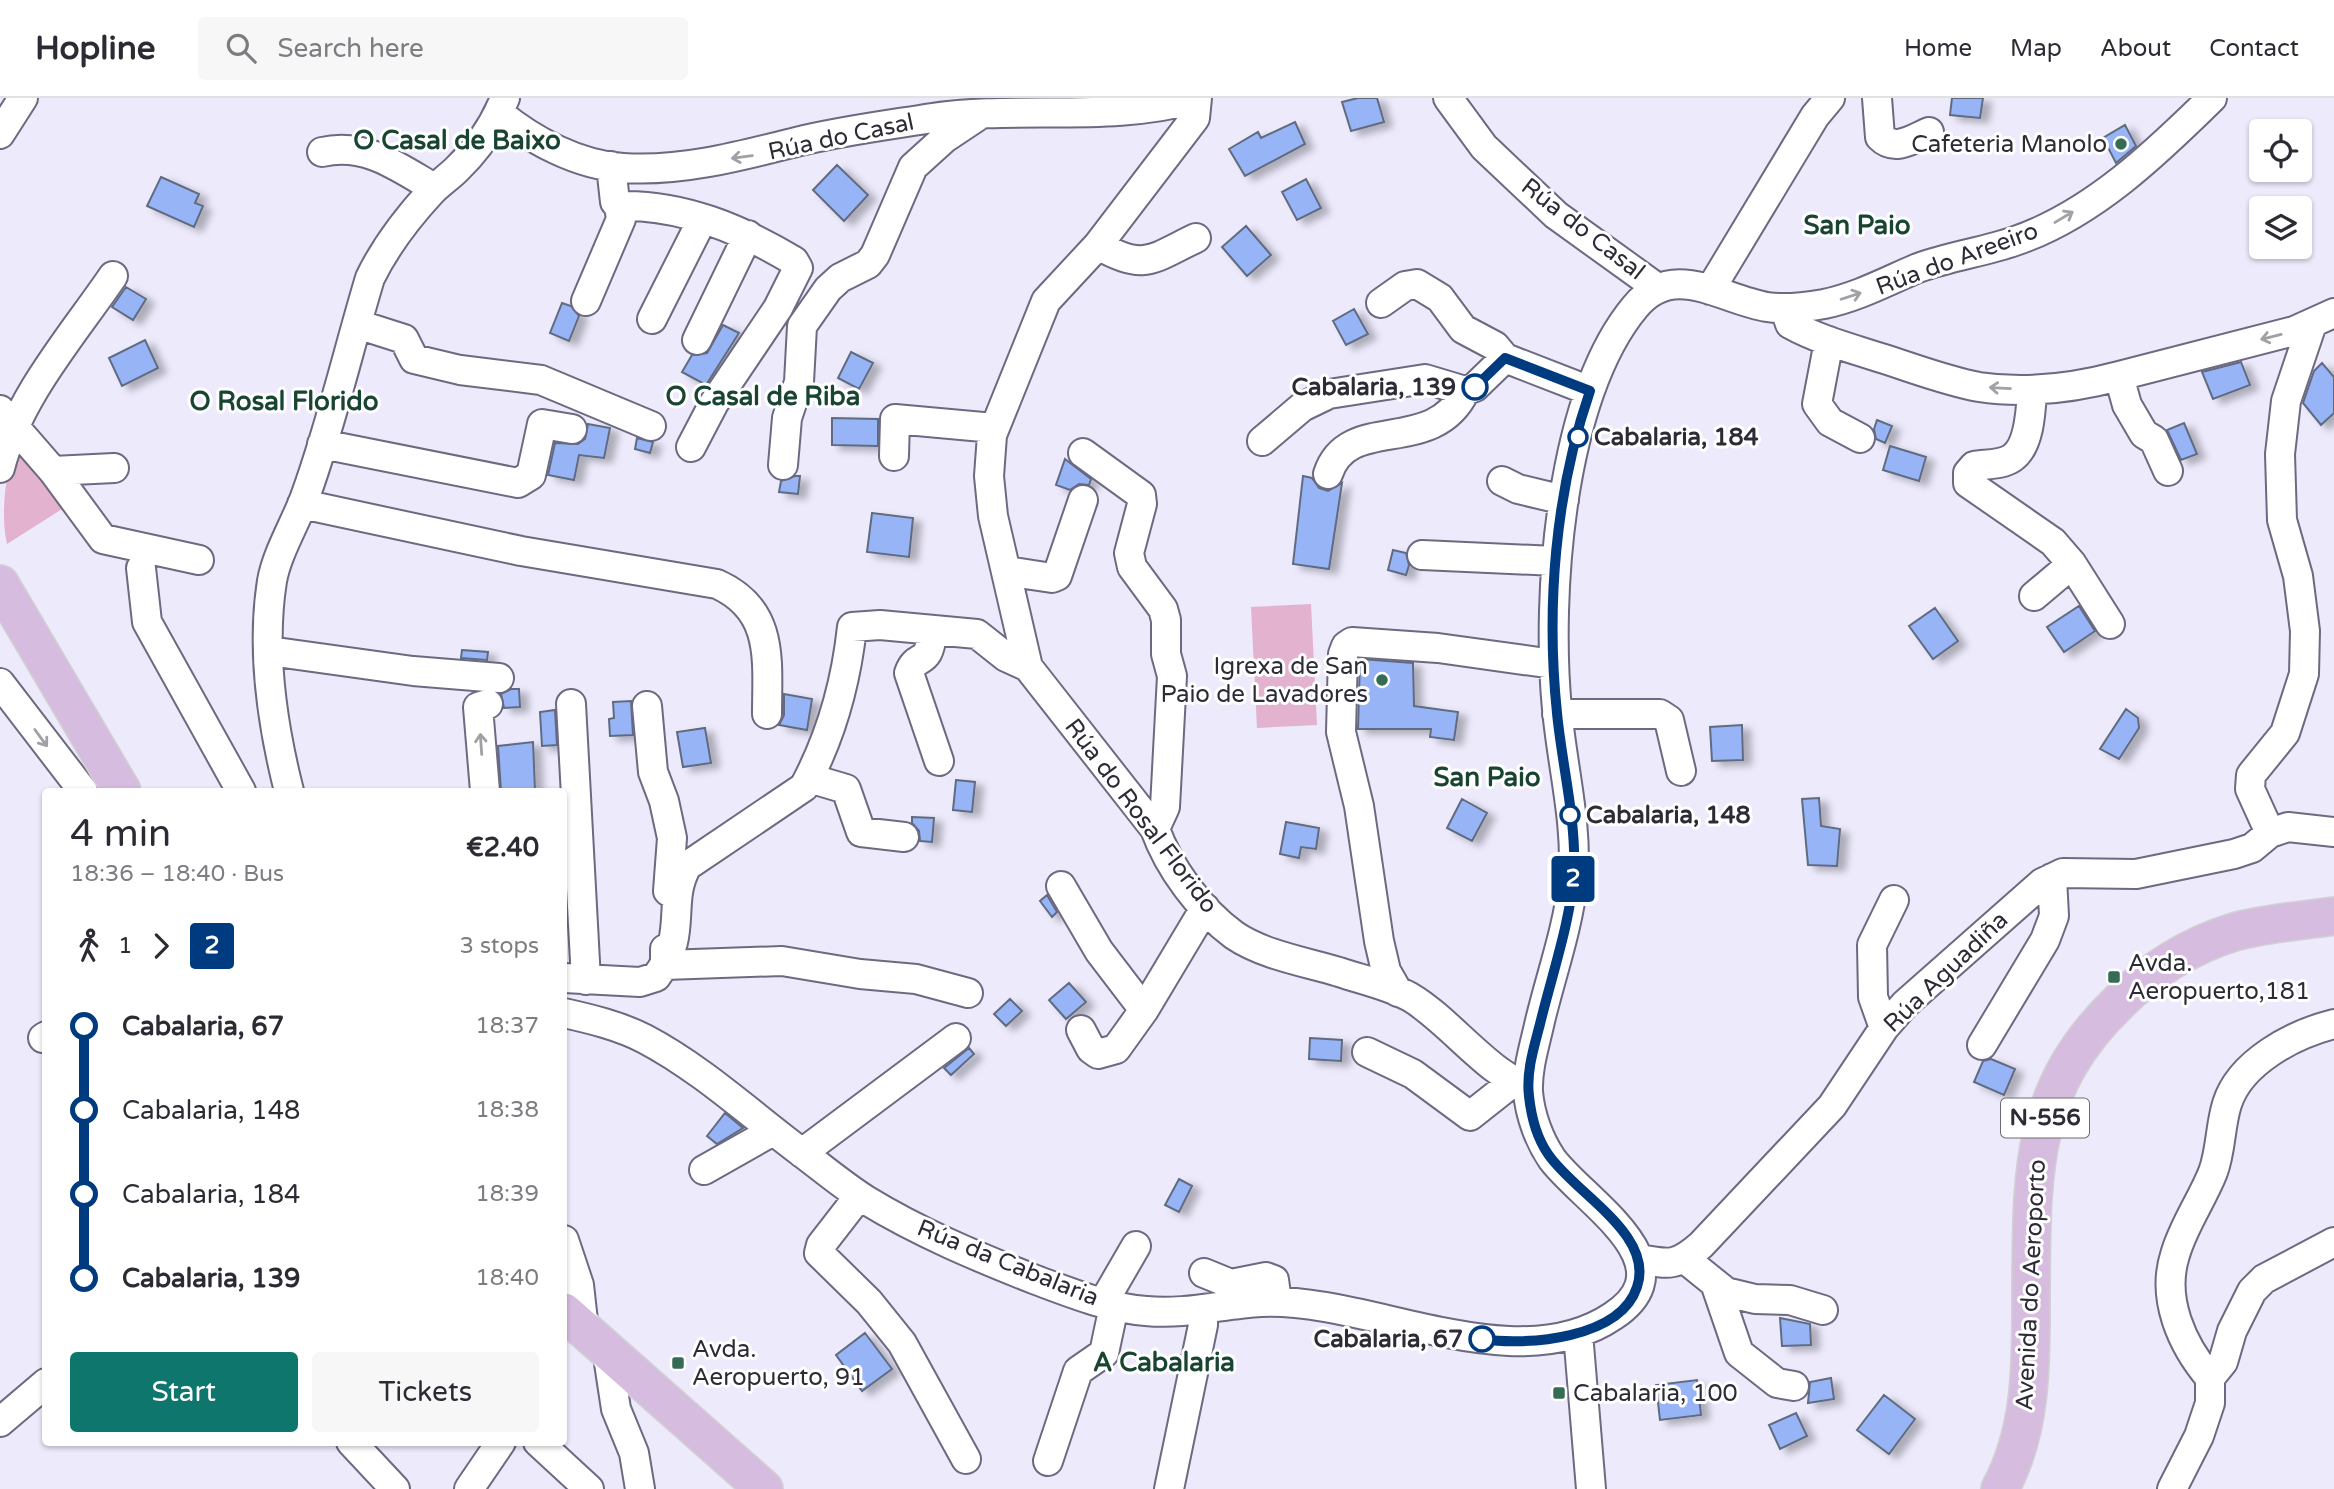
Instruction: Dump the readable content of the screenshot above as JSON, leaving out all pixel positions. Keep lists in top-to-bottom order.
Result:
{
  "streets": {
    "main road": ["N-556", "Avenida do Aeroporto"],
    "street": [
      "Rúa do Casal",
      "Rúa do Areeiro",
      "Rúa do Rosal Florido",
      "Rúa Aguadiña",
      "Rúa da Cabalaria"
    ]
  },
  "crossings": [
    ["Rúa do Casal", "Rúa do Areeiro"],
    ["Rúa do Casal", "Rúa do Rosal Florido"]
  ],
  "one_way": ["Rúa do Casal"],
  "districts": [
    "O Casal de Baixo",
    "San Paio",
    "O Casal de Riba",
    "O Rosal Florido",
    "San Paio",
    "A Cabalaria"
  ],
  "places": {
    "other": [
      "Cafeteria Manolo",
      "Cabalaria, 139",
      "Cabalaria, 184",
      "Igrexa de San Paio de Lavadores",
      "Cabalaria, 148",
      "Cabalaria, 67"
    ],
    "transit": ["Avda. Aeropuerto,181", "Avda. Aeropuerto, 91", "Cabalaria, 100"]
  },
  "lines": ["bus line 2"],
  "page": {
    "header": "Hopline",
    "search": "Search here",
    "nav": [
      "Home",
      "Map",
      "About",
      "Contact"
    ],
    "on_map": "2",
    "heading": ["4 min", "18:36 – 18:40 · Bus", "€2.40"],
    "legs": ["1", "2", "3 stops"],
    "list": [
      {
        "name": "Cabalaria, 67",
        "value": "18:37"
      },
      {
        "name": "Cabalaria, 148",
        "value": "18:38"
      },
      {
        "name": "Cabalaria, 184",
        "value": "18:39"
      },
      {
        "name": "Cabalaria, 139",
        "value": "18:40"
      }
    ],
    "buttons": ["Start", "Tickets"]
  }
}
